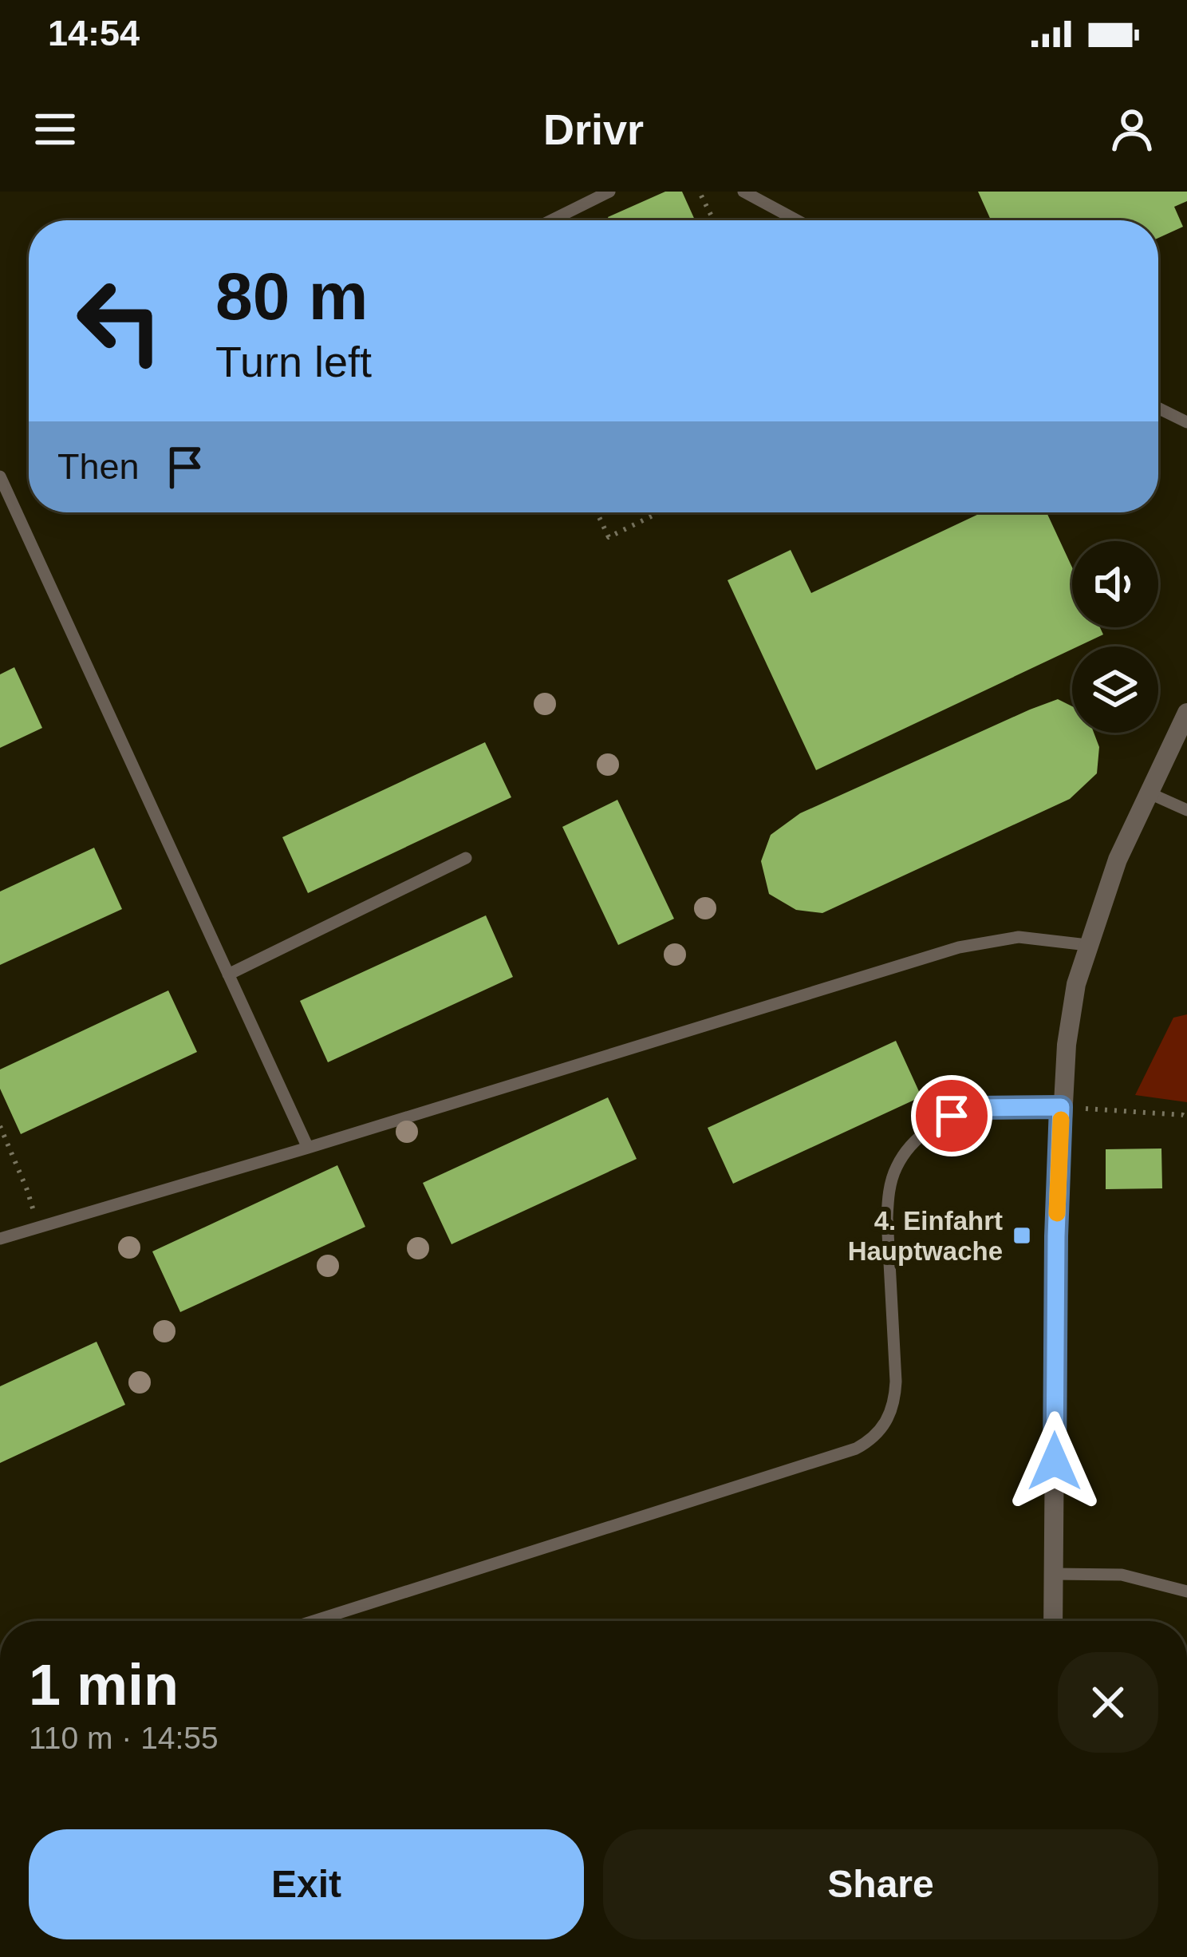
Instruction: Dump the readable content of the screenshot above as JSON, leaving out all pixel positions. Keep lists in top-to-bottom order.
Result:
{
  "places": {
    "transit": ["4. Einfahrt Hauptwache"]
  },
  "page": {
    "status": "14:54",
    "header": "Drivr",
    "turn": ["80 m", "Turn left"],
    "then": "Then",
    "heading": ["1 min", "110 m · 14:55"],
    "buttons": ["Exit", "Share"]
  }
}
